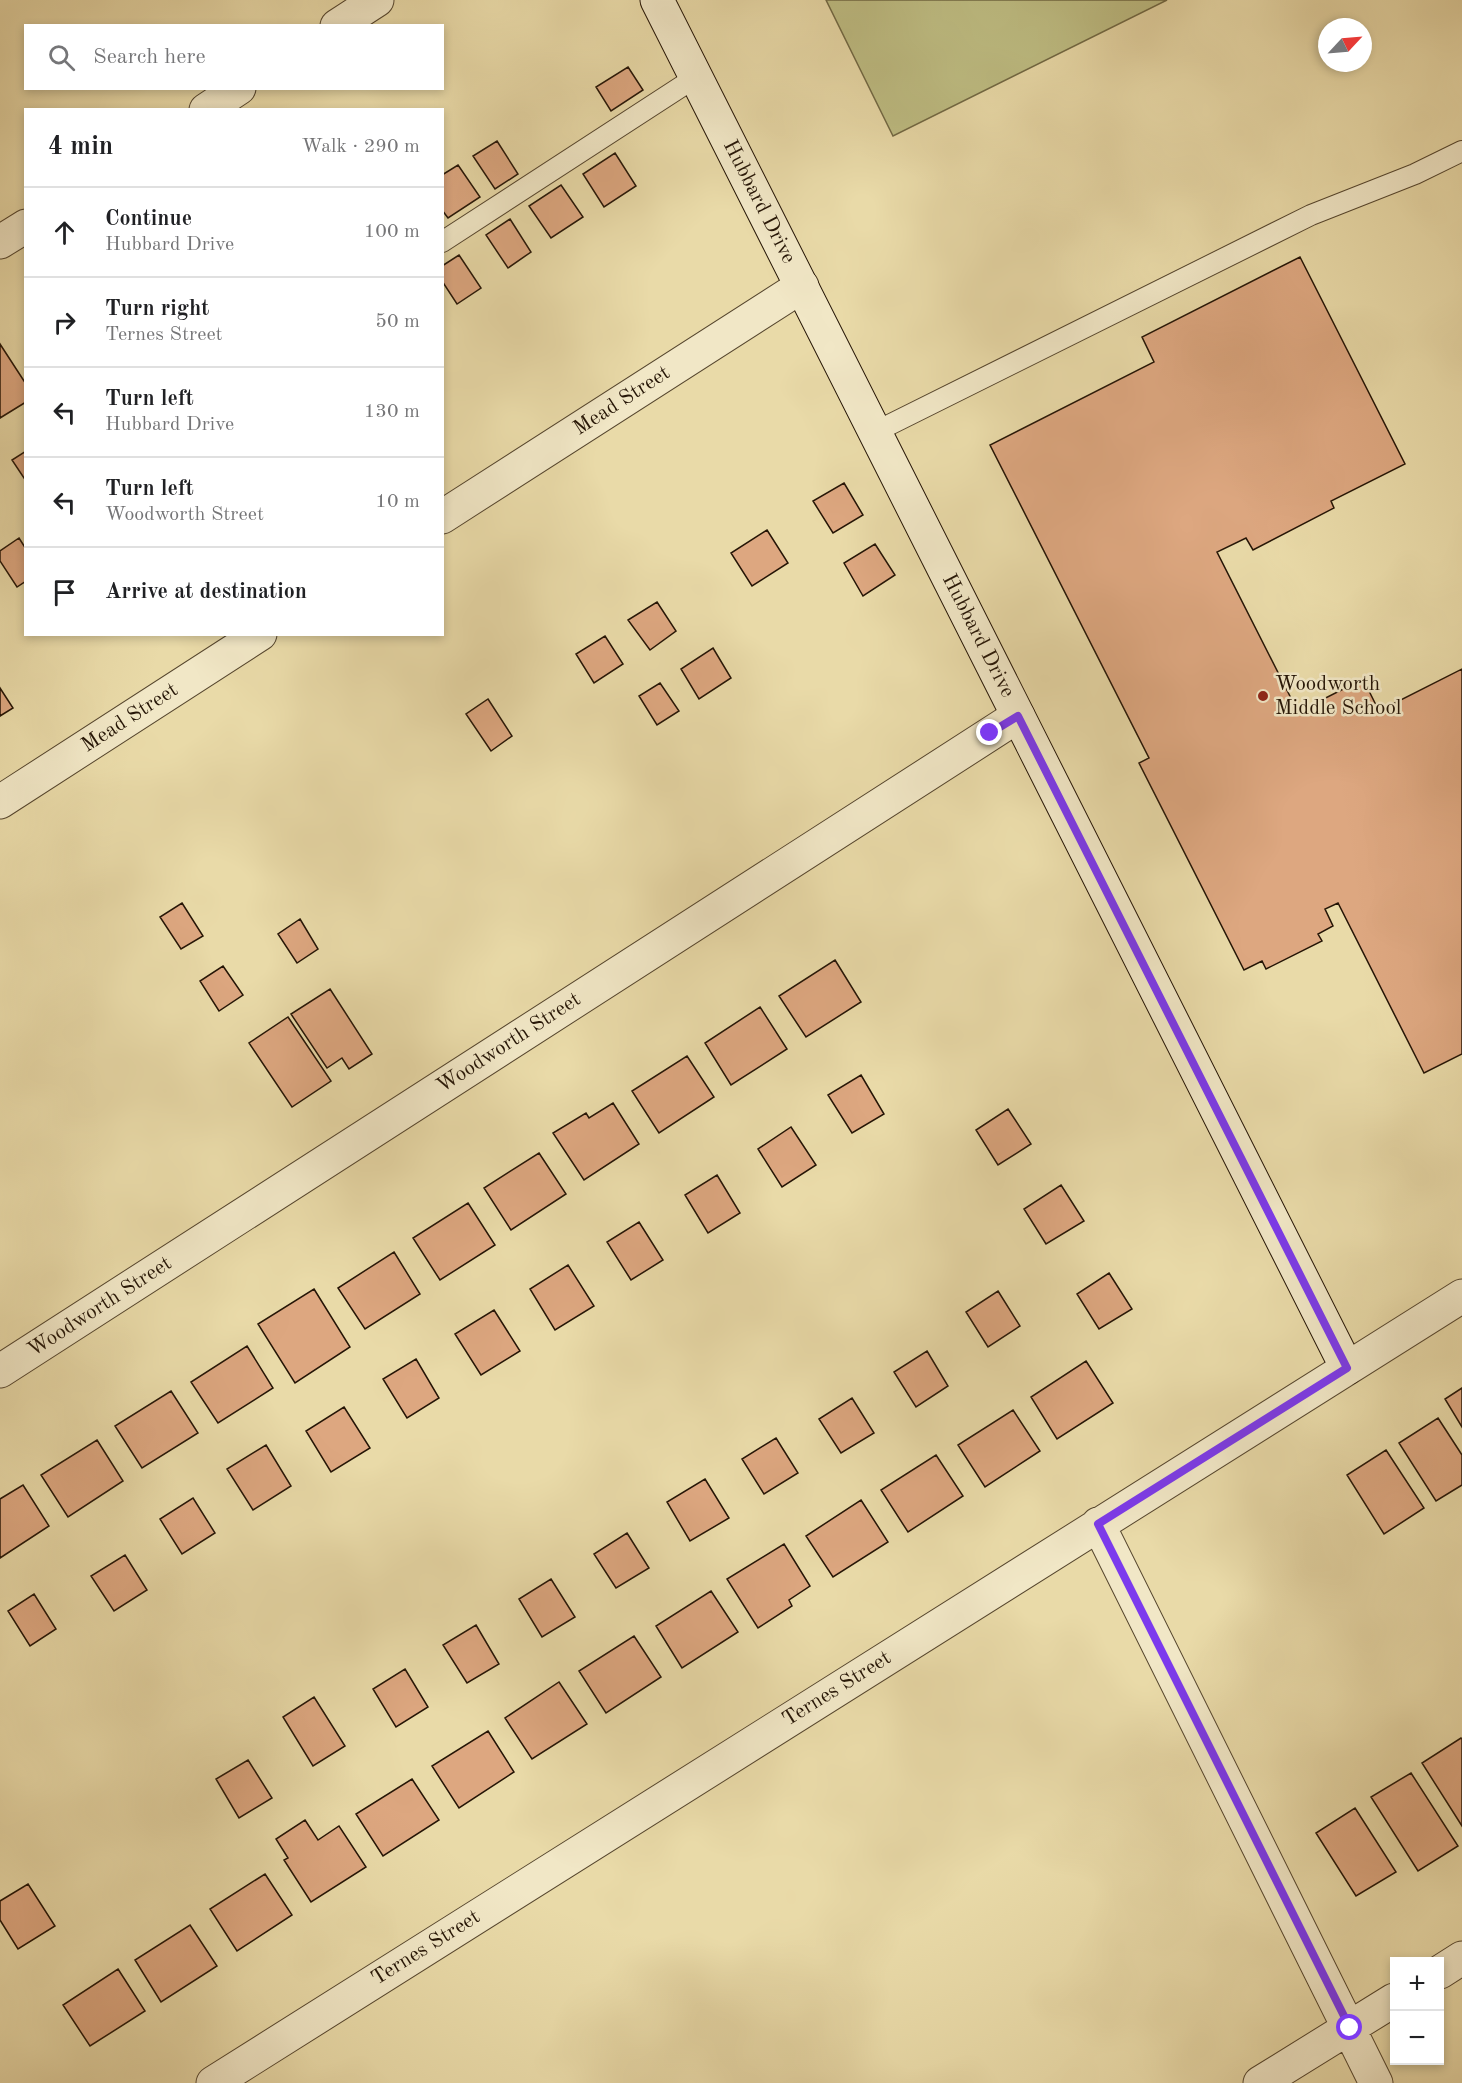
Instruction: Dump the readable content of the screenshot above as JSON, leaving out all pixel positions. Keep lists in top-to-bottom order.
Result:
{
  "streets": {
    "street": [
      "Hubbard Drive",
      "Mead Street",
      "Woodworth Street",
      "Ternes Street"
    ]
  },
  "crossings": [
    ["Hubbard Drive", "Mead Street"],
    ["Hubbard Drive", "Woodworth Street"],
    ["Hubbard Drive", "Ternes Street"]
  ],
  "places": ["Woodworth Middle School"],
  "north": "top right",
  "page": {
    "search": "Search here",
    "heading": ["4 min", "Walk · 290 m"],
    "list": [
      ["Continue", "Hubbard Drive", "100 m"],
      ["Turn right", "Ternes Street", "50 m"],
      ["Turn left", "Hubbard Drive", "130 m"],
      ["Turn left", "Woodworth Street", "10 m"],
      "Arrive at destination"
    ],
    "map_buttons": ["+", "−"]
  }
}
